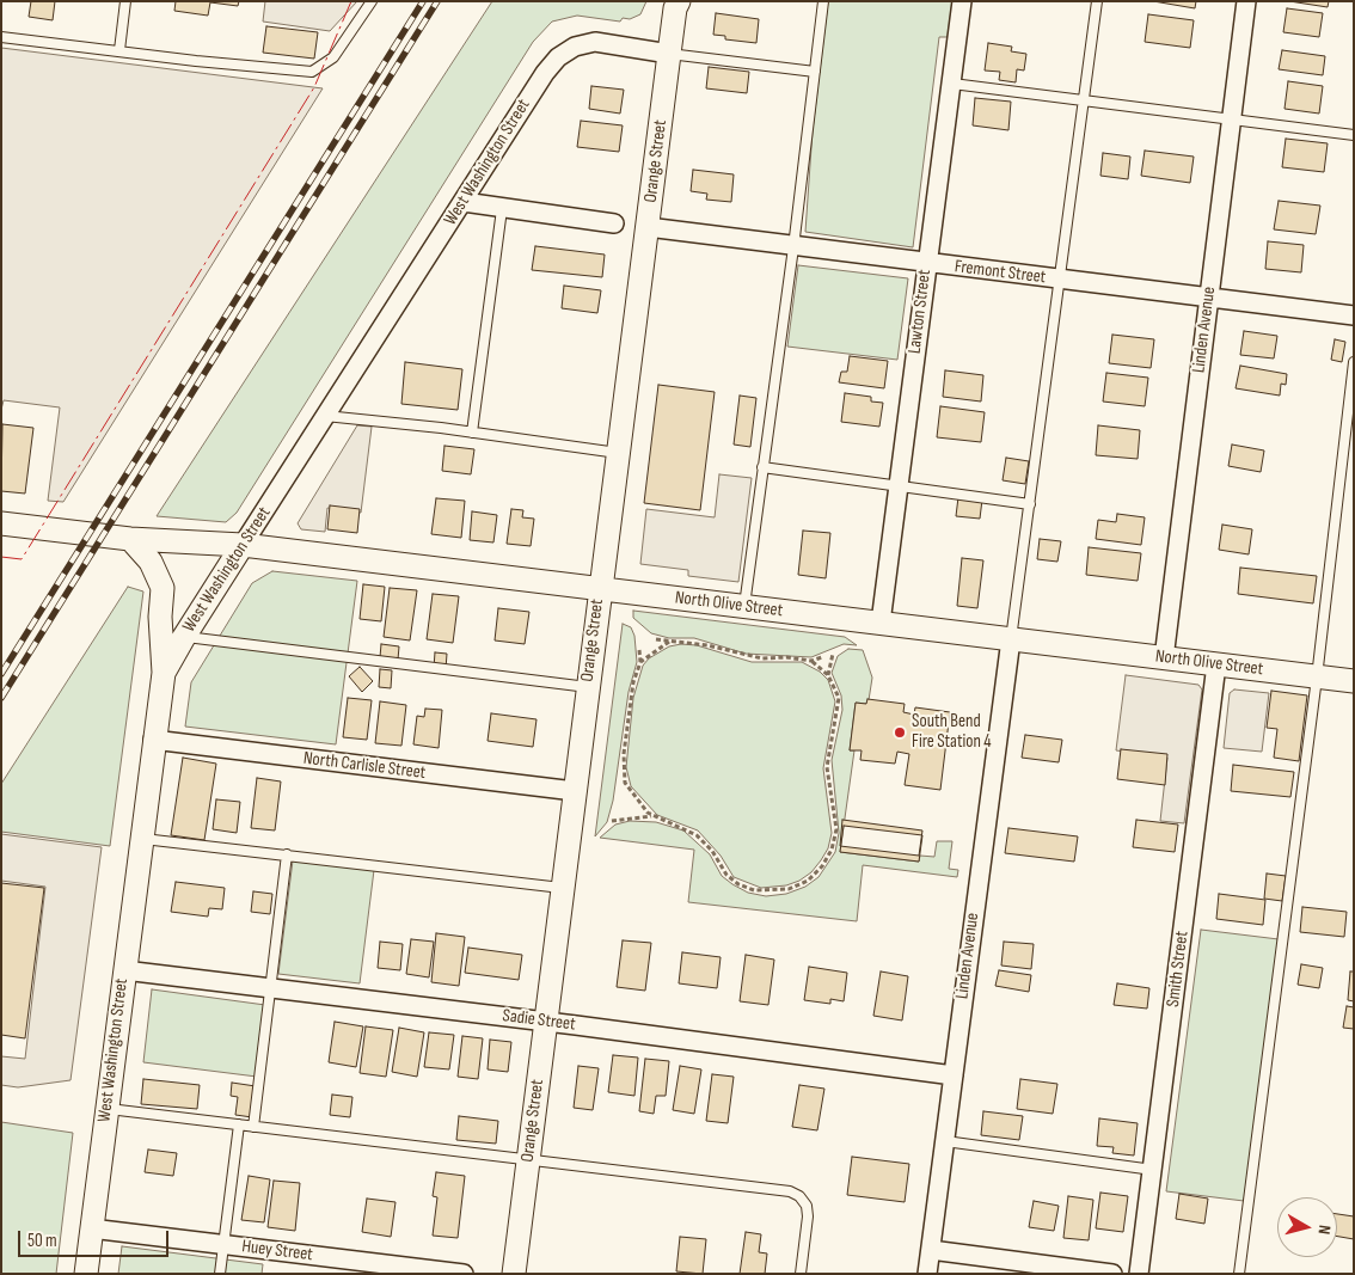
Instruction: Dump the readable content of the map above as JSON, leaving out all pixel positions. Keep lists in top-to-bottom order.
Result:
{
  "streets": {
    "street": [
      "Orange Street",
      "West Washington Street",
      "Fremont Street",
      "Lawton Street",
      "Linden Avenue",
      "North Olive Street",
      "North Carlisle Street",
      "Smith Street",
      "Sadie Street",
      "Huey Street"
    ]
  },
  "crossings": [
    ["Orange Street", "West Washington Street"],
    ["Orange Street", "Fremont Street"],
    ["Orange Street", "North Olive Street"],
    ["Orange Street", "North Carlisle Street"],
    ["Orange Street", "Sadie Street"],
    ["West Washington Street", "North Olive Street"],
    ["West Washington Street", "North Carlisle Street"],
    ["West Washington Street", "Sadie Street"],
    ["West Washington Street", "Huey Street"],
    ["Fremont Street", "Lawton Street"],
    ["Fremont Street", "Linden Avenue"],
    ["Lawton Street", "North Olive Street"],
    ["Linden Avenue", "North Olive Street"],
    ["Linden Avenue", "Sadie Street"],
    ["North Olive Street", "Smith Street"]
  ],
  "places": ["South Bend Fire Station 4"],
  "scale_bar": "50 m",
  "north": "right"
}
